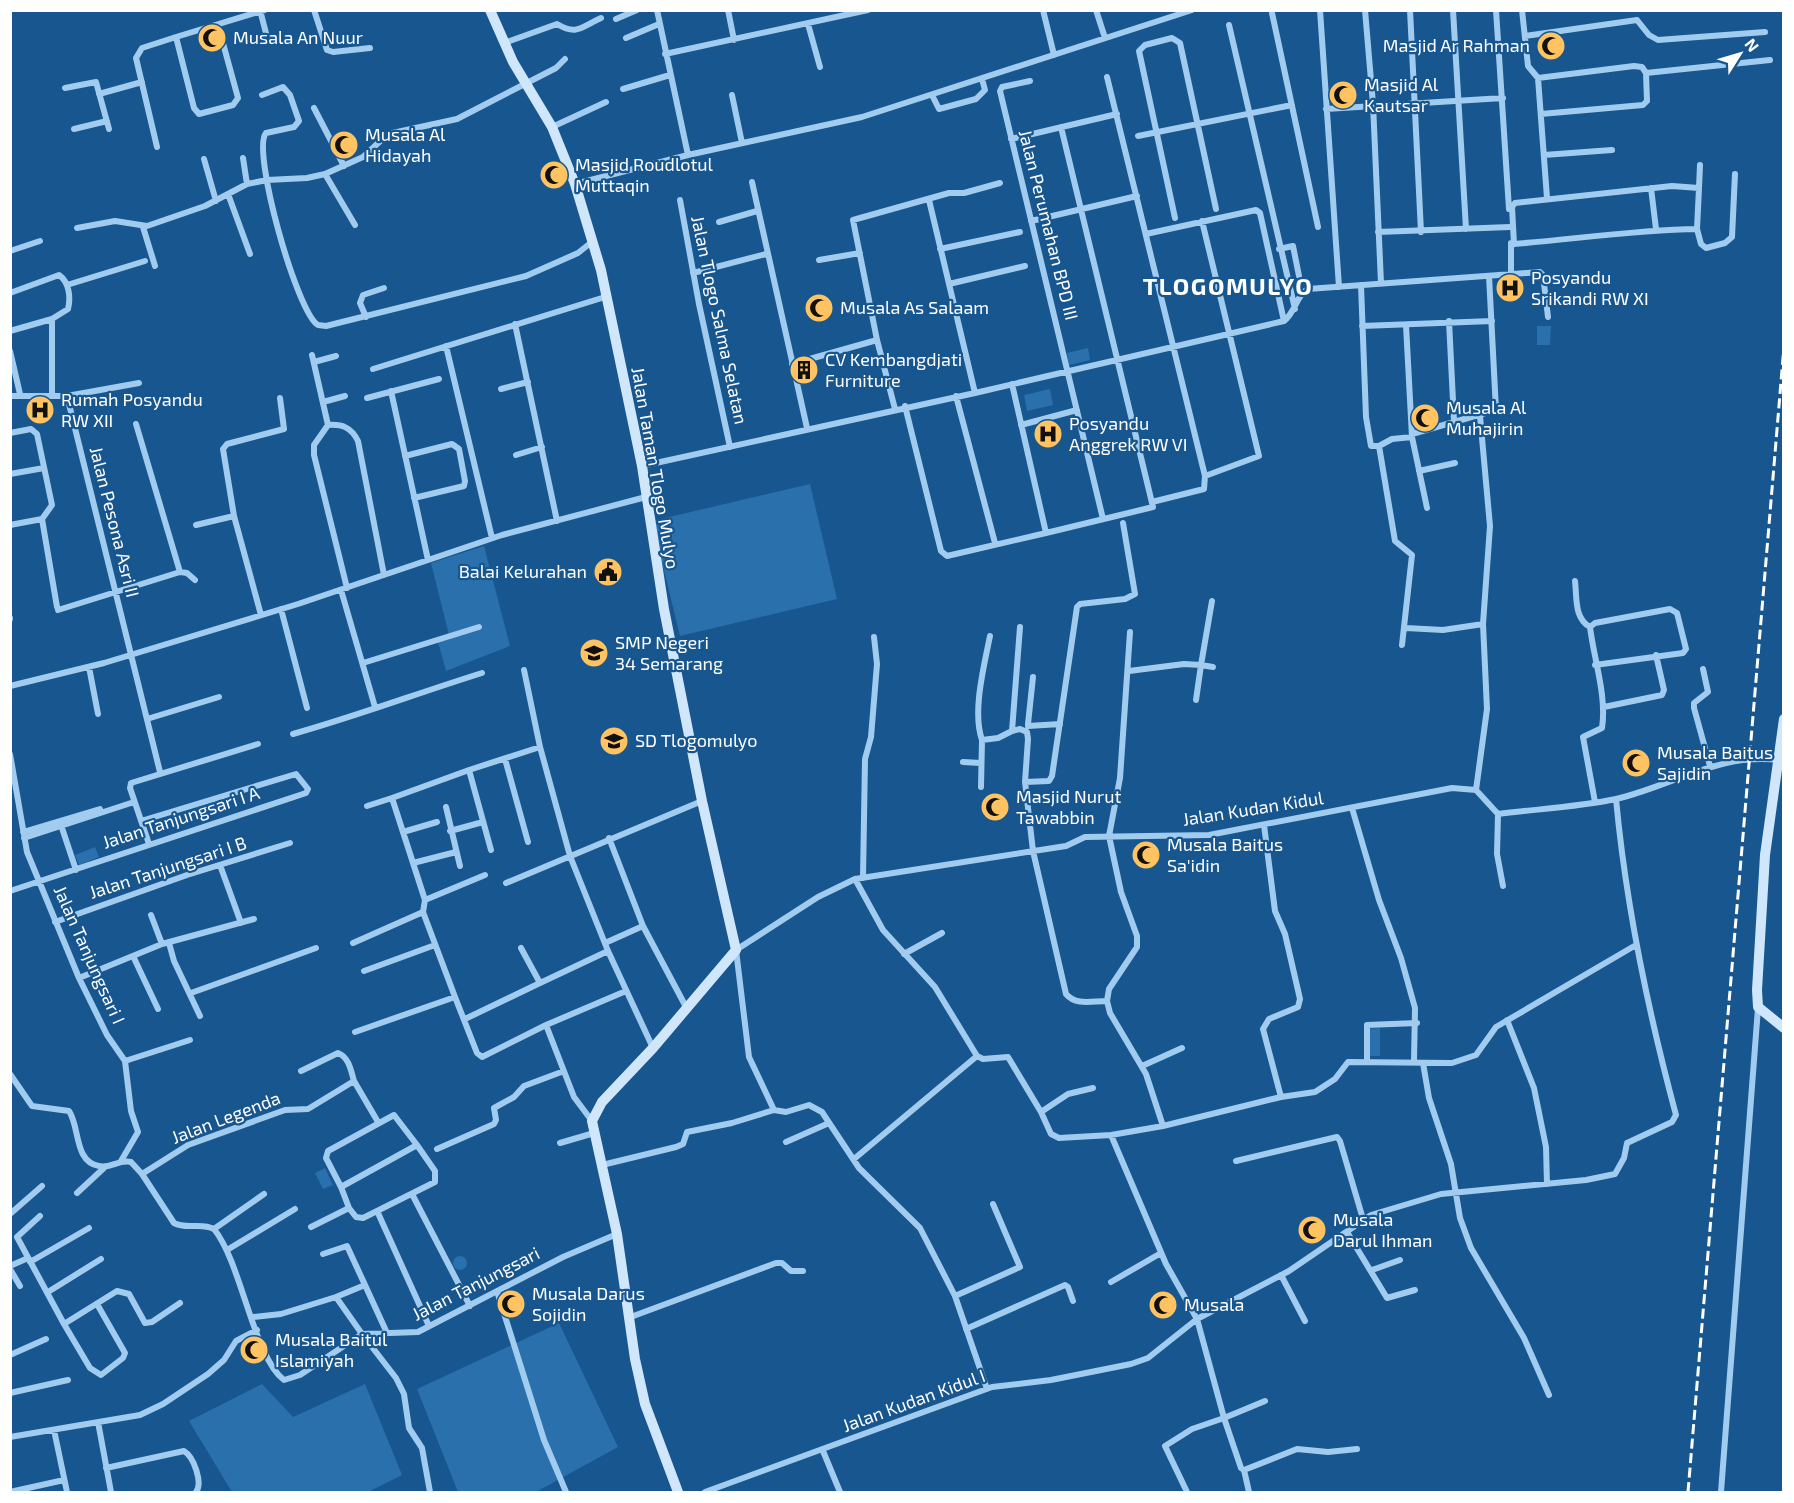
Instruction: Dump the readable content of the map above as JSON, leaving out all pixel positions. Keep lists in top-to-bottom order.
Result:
{
  "streets": {
    "street": [
      "Jalan Perumahan BPD III",
      "Jalan Tlogo Salma Selatan",
      "Jalan Taman Tlogo Mulyo",
      "Jalan Pesona Asri II",
      "Jalan Kudan Kidul",
      "Jalan Tanjungsari I A",
      "Jalan Tanjungsari I B",
      "Jalan Tanjungsari I",
      "Jalan Legenda",
      "Jalan Tanjungsari",
      "Jalan Kudan Kidul I"
    ]
  },
  "crossings": [
    ["Jalan Taman Tlogo Mulyo", "Jalan Kudan Kidul"],
    ["Jalan Tanjungsari I A", "Jalan Tanjungsari I"],
    ["Jalan Tanjungsari I B", "Jalan Tanjungsari I"]
  ],
  "districts": ["TLOGOMULYO"],
  "places": {
    "mosque": [
      "Musala An Nuur",
      "Masjid Ar Rahman",
      "Masjid Al Kautsar",
      "Musala Al Hidayah",
      "Masjid Roudlotul Muttaqin",
      "Musala As Salaam",
      "Musala Al Muhajirin",
      "Musala Baitus Sajidin",
      "Masjid Nurut Tawabbin",
      "Musala Baitus Sa'idin",
      "Musala Darul Ihman",
      "Musala Darus Sojidin",
      "Musala",
      "Musala Baitul Islamiyah"
    ],
    "hospital": ["Posyandu Srikandi RW XI", "Rumah Posyandu RW XII", "Posyandu Anggrek RW VI"],
    "building": ["CV Kembangdjati Furniture"],
    "public building": ["Balai Kelurahan"],
    "school or university": ["SMP Negeri 34 Semarang", "SD Tlogomulyo"]
  },
  "north": "top right"
}
